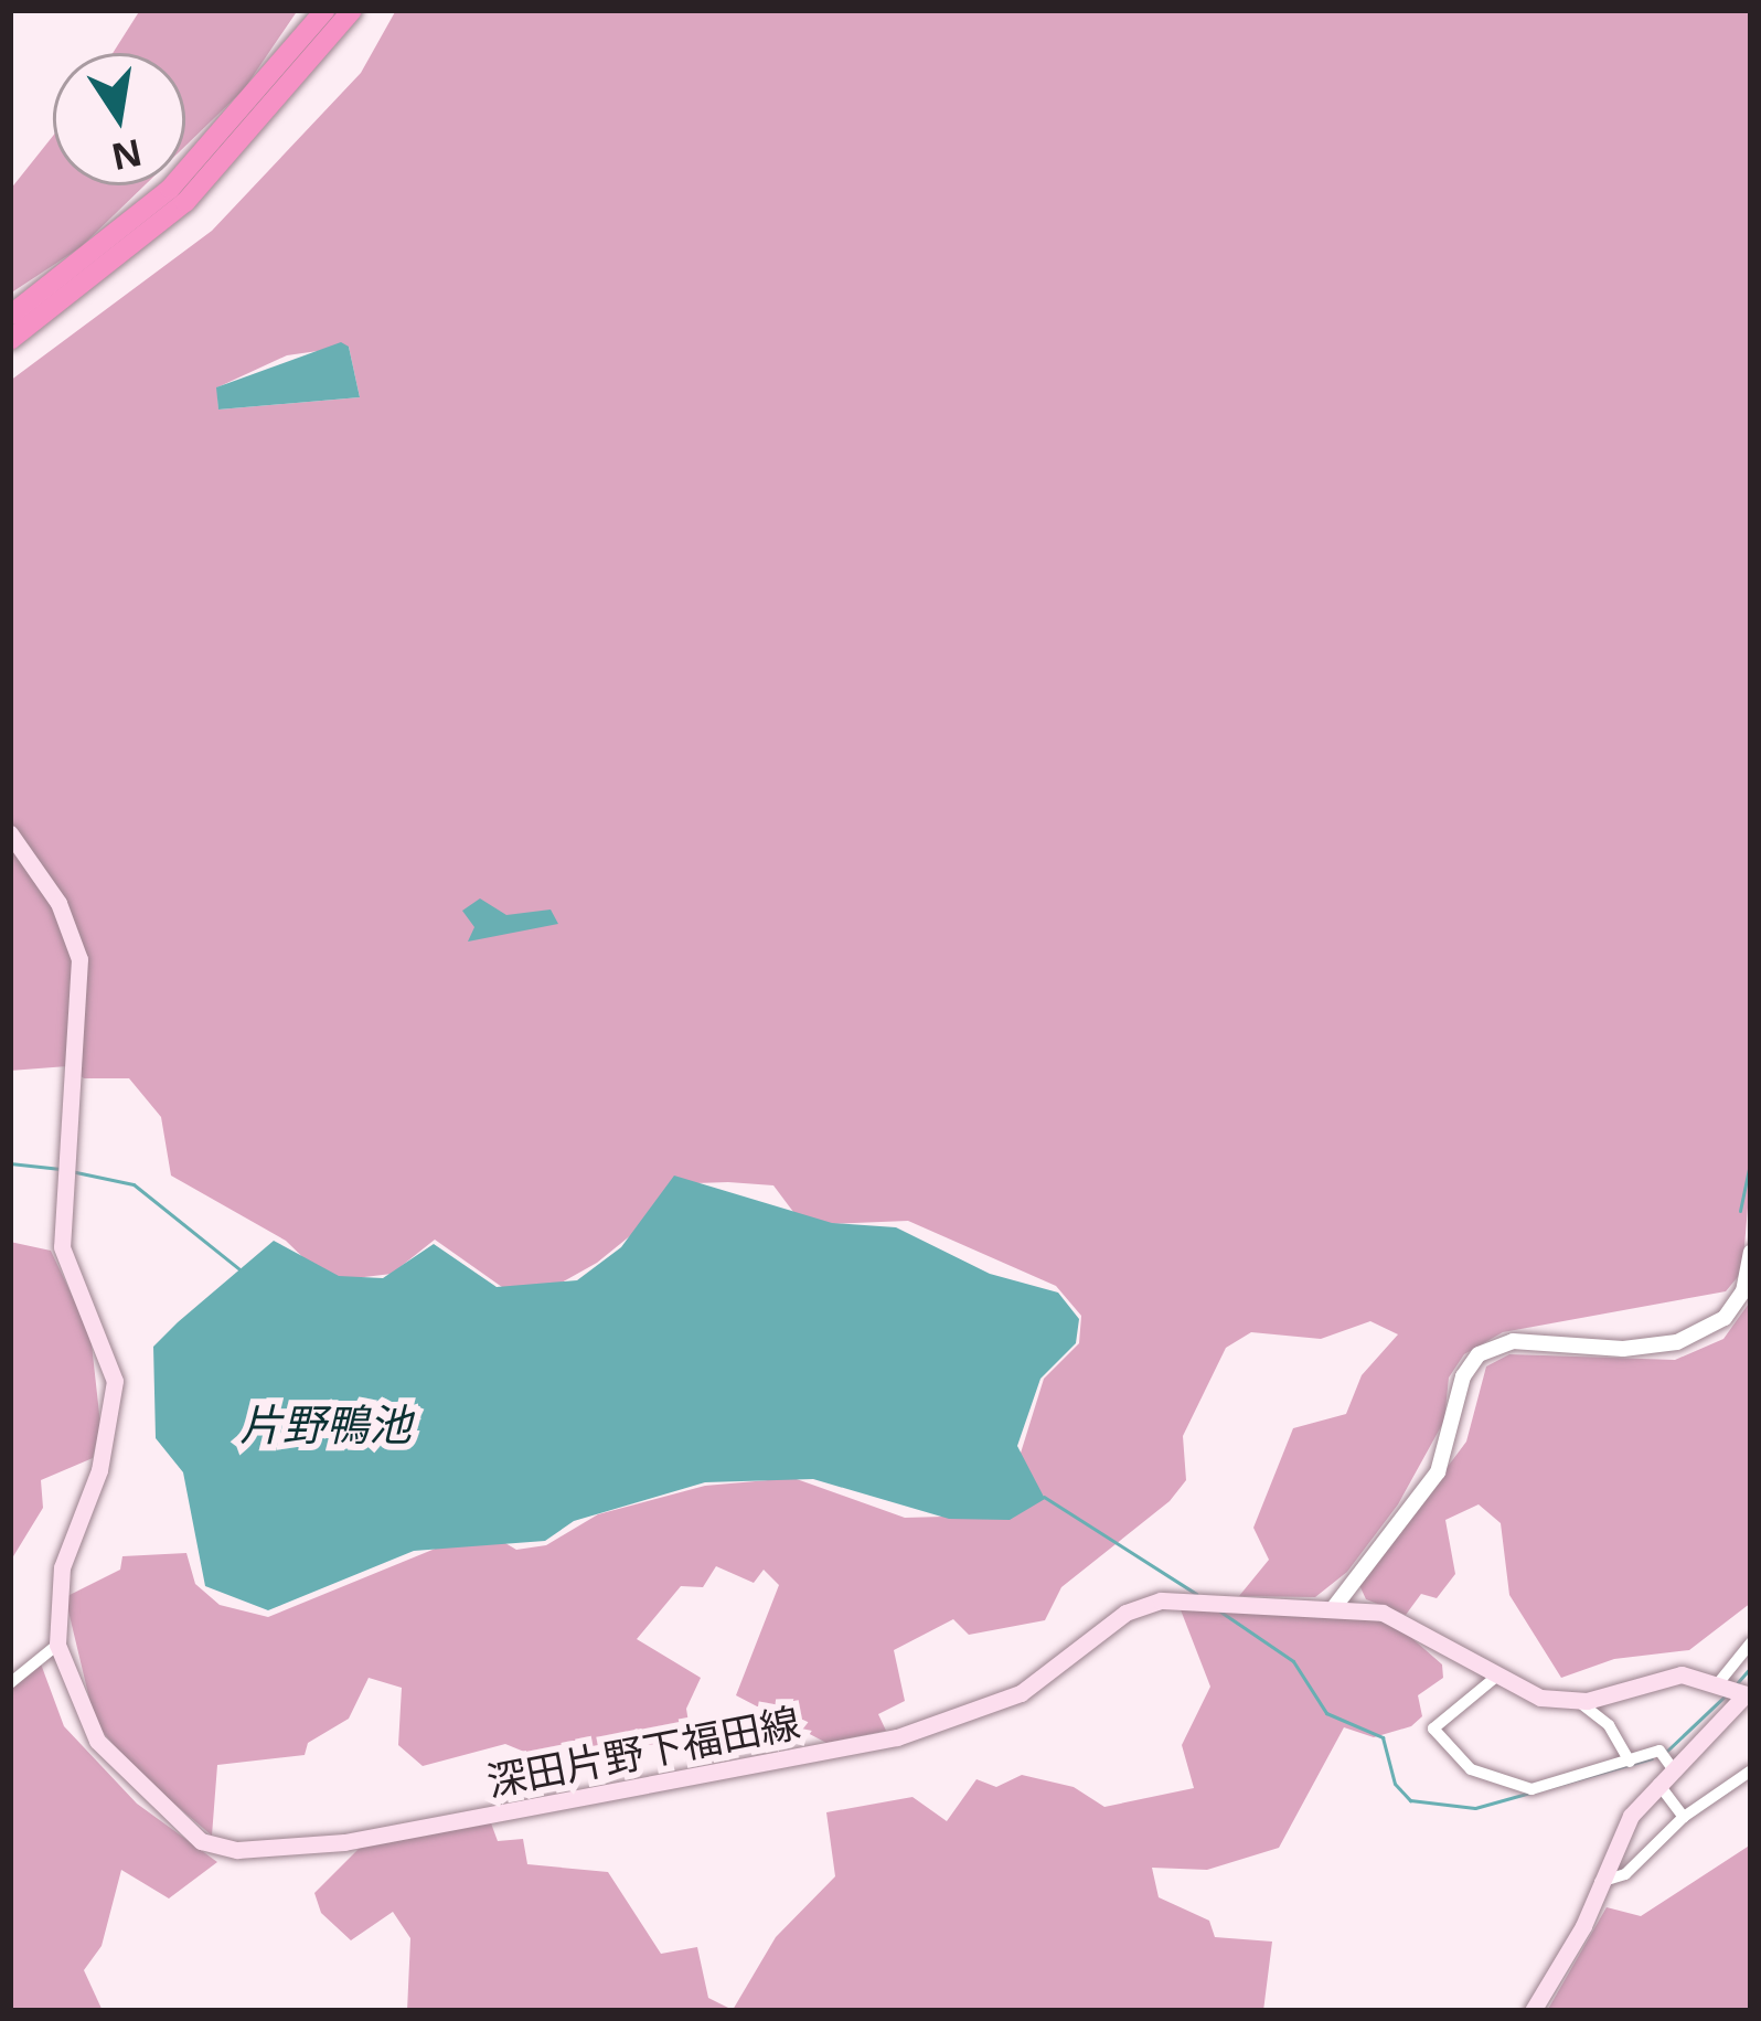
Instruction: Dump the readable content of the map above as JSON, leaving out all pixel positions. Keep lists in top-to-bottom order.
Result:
{
  "streets": {
    "main road": ["深田片野下福田線"]
  },
  "water": ["片野鴨池"],
  "north": "bottom"
}
